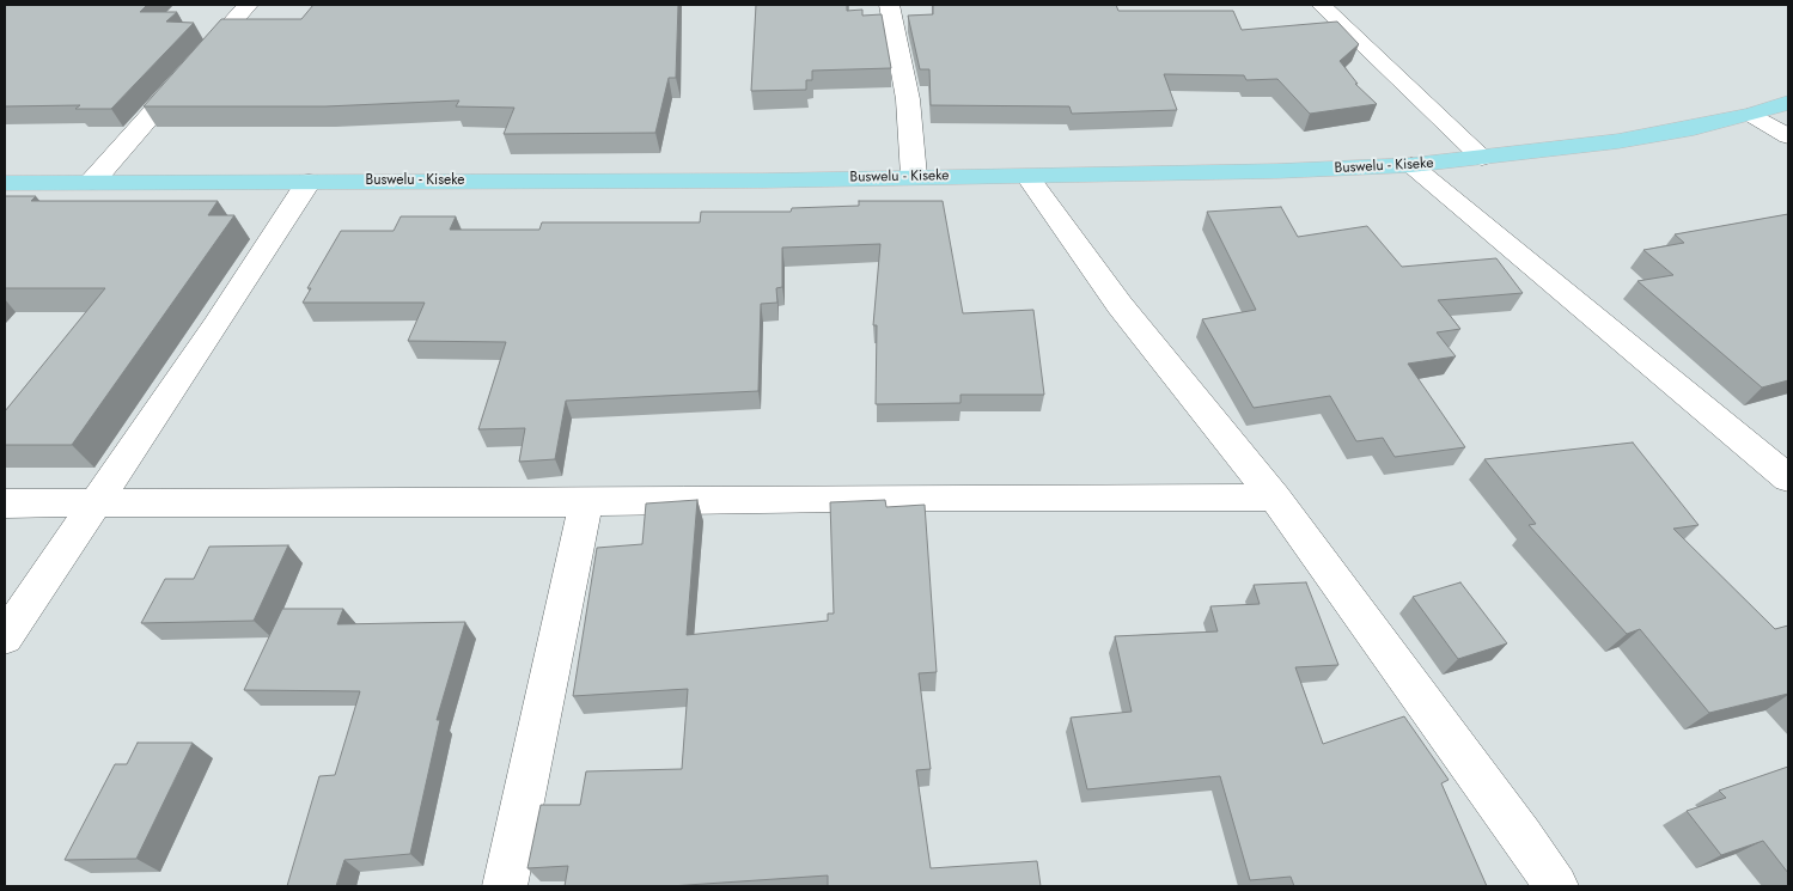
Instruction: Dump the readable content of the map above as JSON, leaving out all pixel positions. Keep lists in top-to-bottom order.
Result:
{
  "streets": {
    "main road": ["Buswelu - Kiseke"]
  }
}
